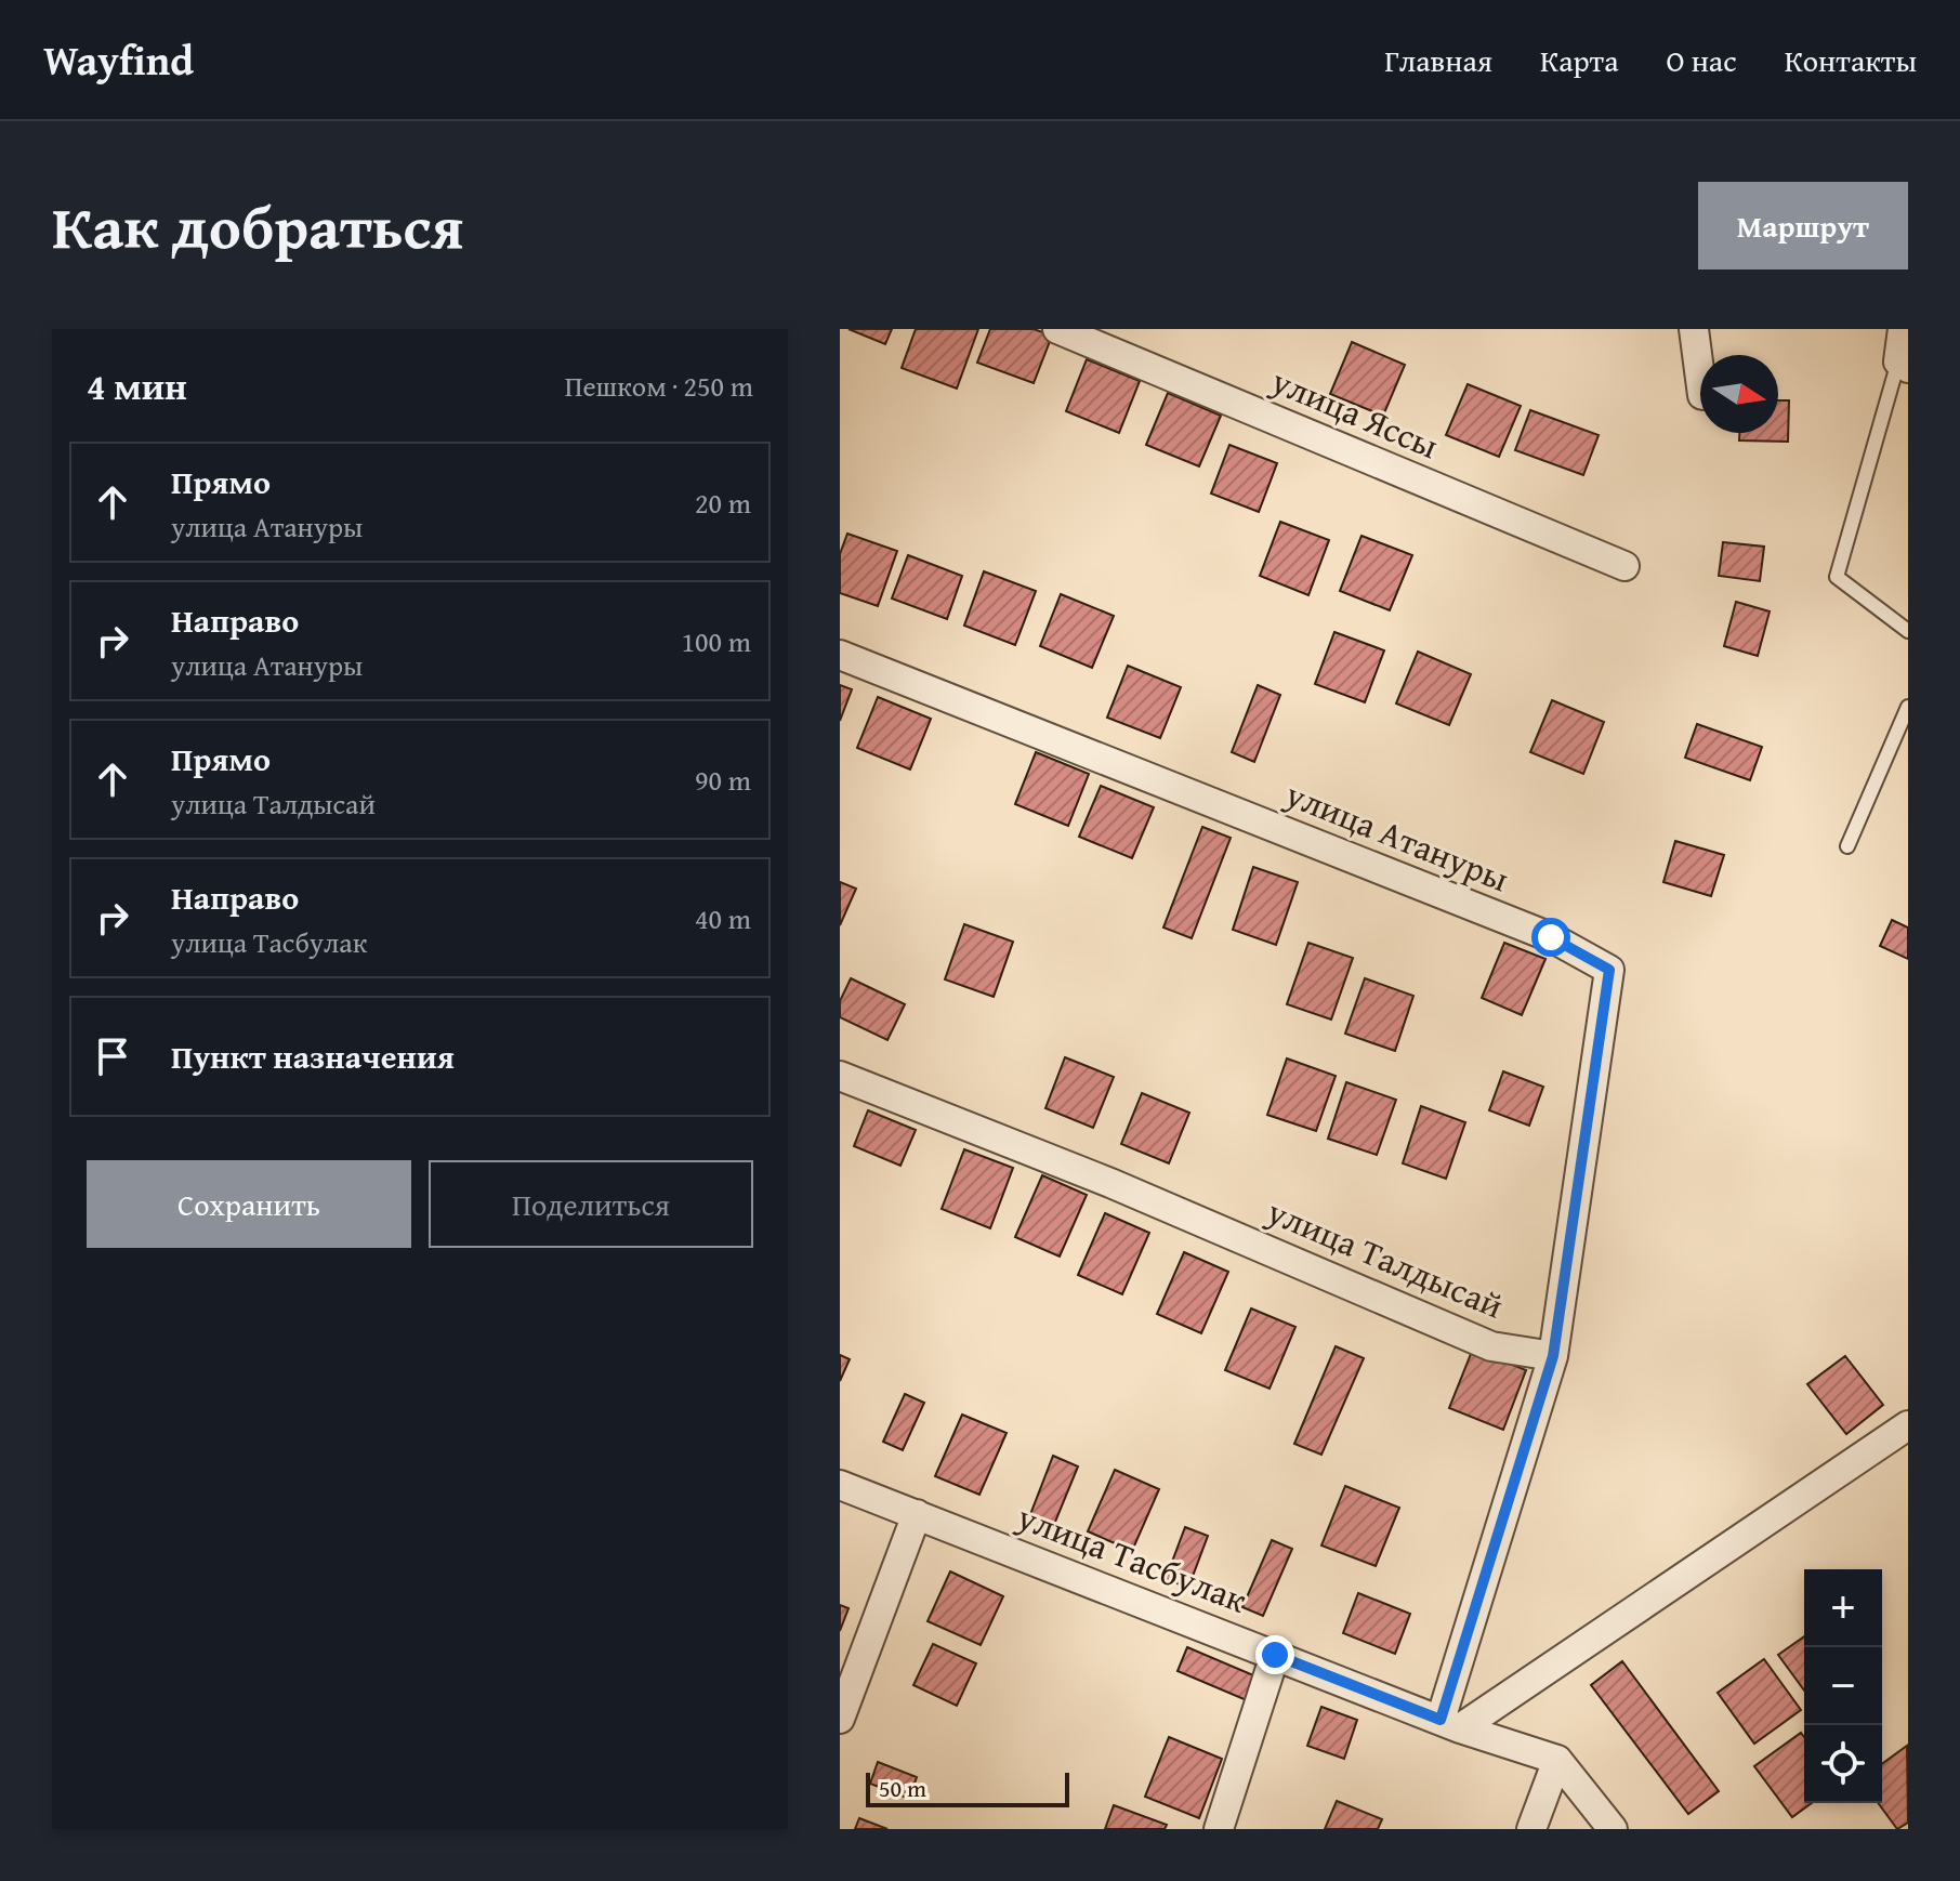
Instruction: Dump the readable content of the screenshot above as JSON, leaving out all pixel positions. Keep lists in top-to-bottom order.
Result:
{
  "streets": {
    "street": [
      "улица Яссы",
      "улица Атануры",
      "улица Талдысай",
      "улица Тасбулак"
    ]
  },
  "crossings": [
    ["улица Атануры", "улица Талдысай"]
  ],
  "scale_bar": "50 m",
  "north": "right",
  "page": {
    "header": "Wayfind",
    "nav": [
      "Главная",
      "Карта",
      "О нас",
      "Контакты"
    ],
    "title": "Как добраться",
    "buttons": [
      "Маршрут",
      ["Сохранить", "Поделиться"]
    ],
    "heading": ["4 мин", "Пешком · 250 m"],
    "list": [
      ["Прямо", "улица Атануры", "20 m"],
      ["Направо", "улица Атануры", "100 m"],
      ["Прямо", "улица Талдысай", "90 m"],
      ["Направо", "улица Тасбулак", "40 m"],
      "Пункт назначения"
    ],
    "map_buttons": ["+", "−"],
    "scale": "50 m"
  }
}
